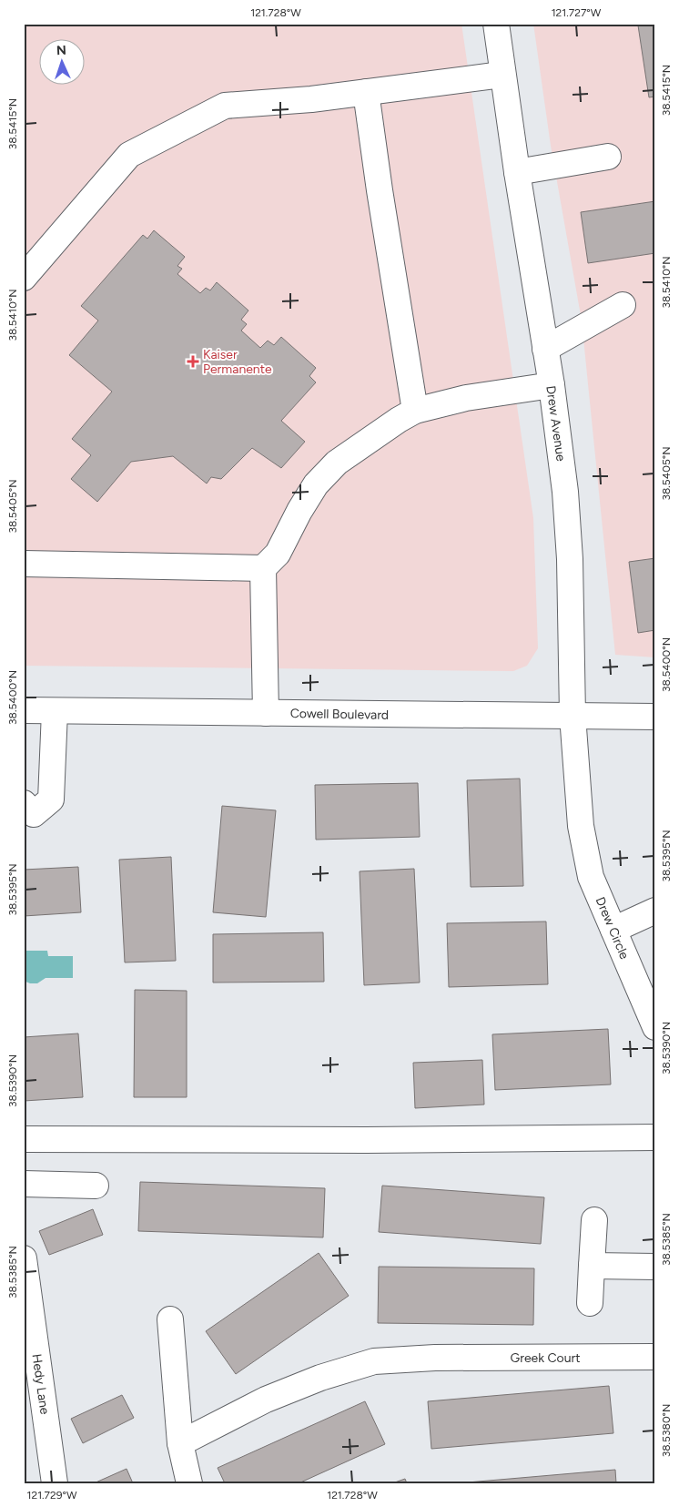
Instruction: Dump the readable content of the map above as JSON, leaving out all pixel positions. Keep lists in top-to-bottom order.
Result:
{
  "streets": {
    "street": [
      "Drew Avenue",
      "Cowell Boulevard",
      "Drew Circle",
      "Greek Court",
      "Hedy Lane"
    ]
  },
  "crossings": [
    ["Drew Avenue", "Cowell Boulevard"],
    ["Drew Avenue", "Drew Circle"]
  ],
  "places": {
    "health": ["Kaiser Permanente"]
  },
  "north": "top",
  "coordinates": [
    "121.728°W",
    "121.727°W",
    "38.5415°N",
    "38.5410°N",
    "38.5405°N",
    "38.5400°N",
    "38.5395°N",
    "38.5390°N",
    "38.5385°N",
    "38.5380°N",
    "121.729°W"
  ]
}
